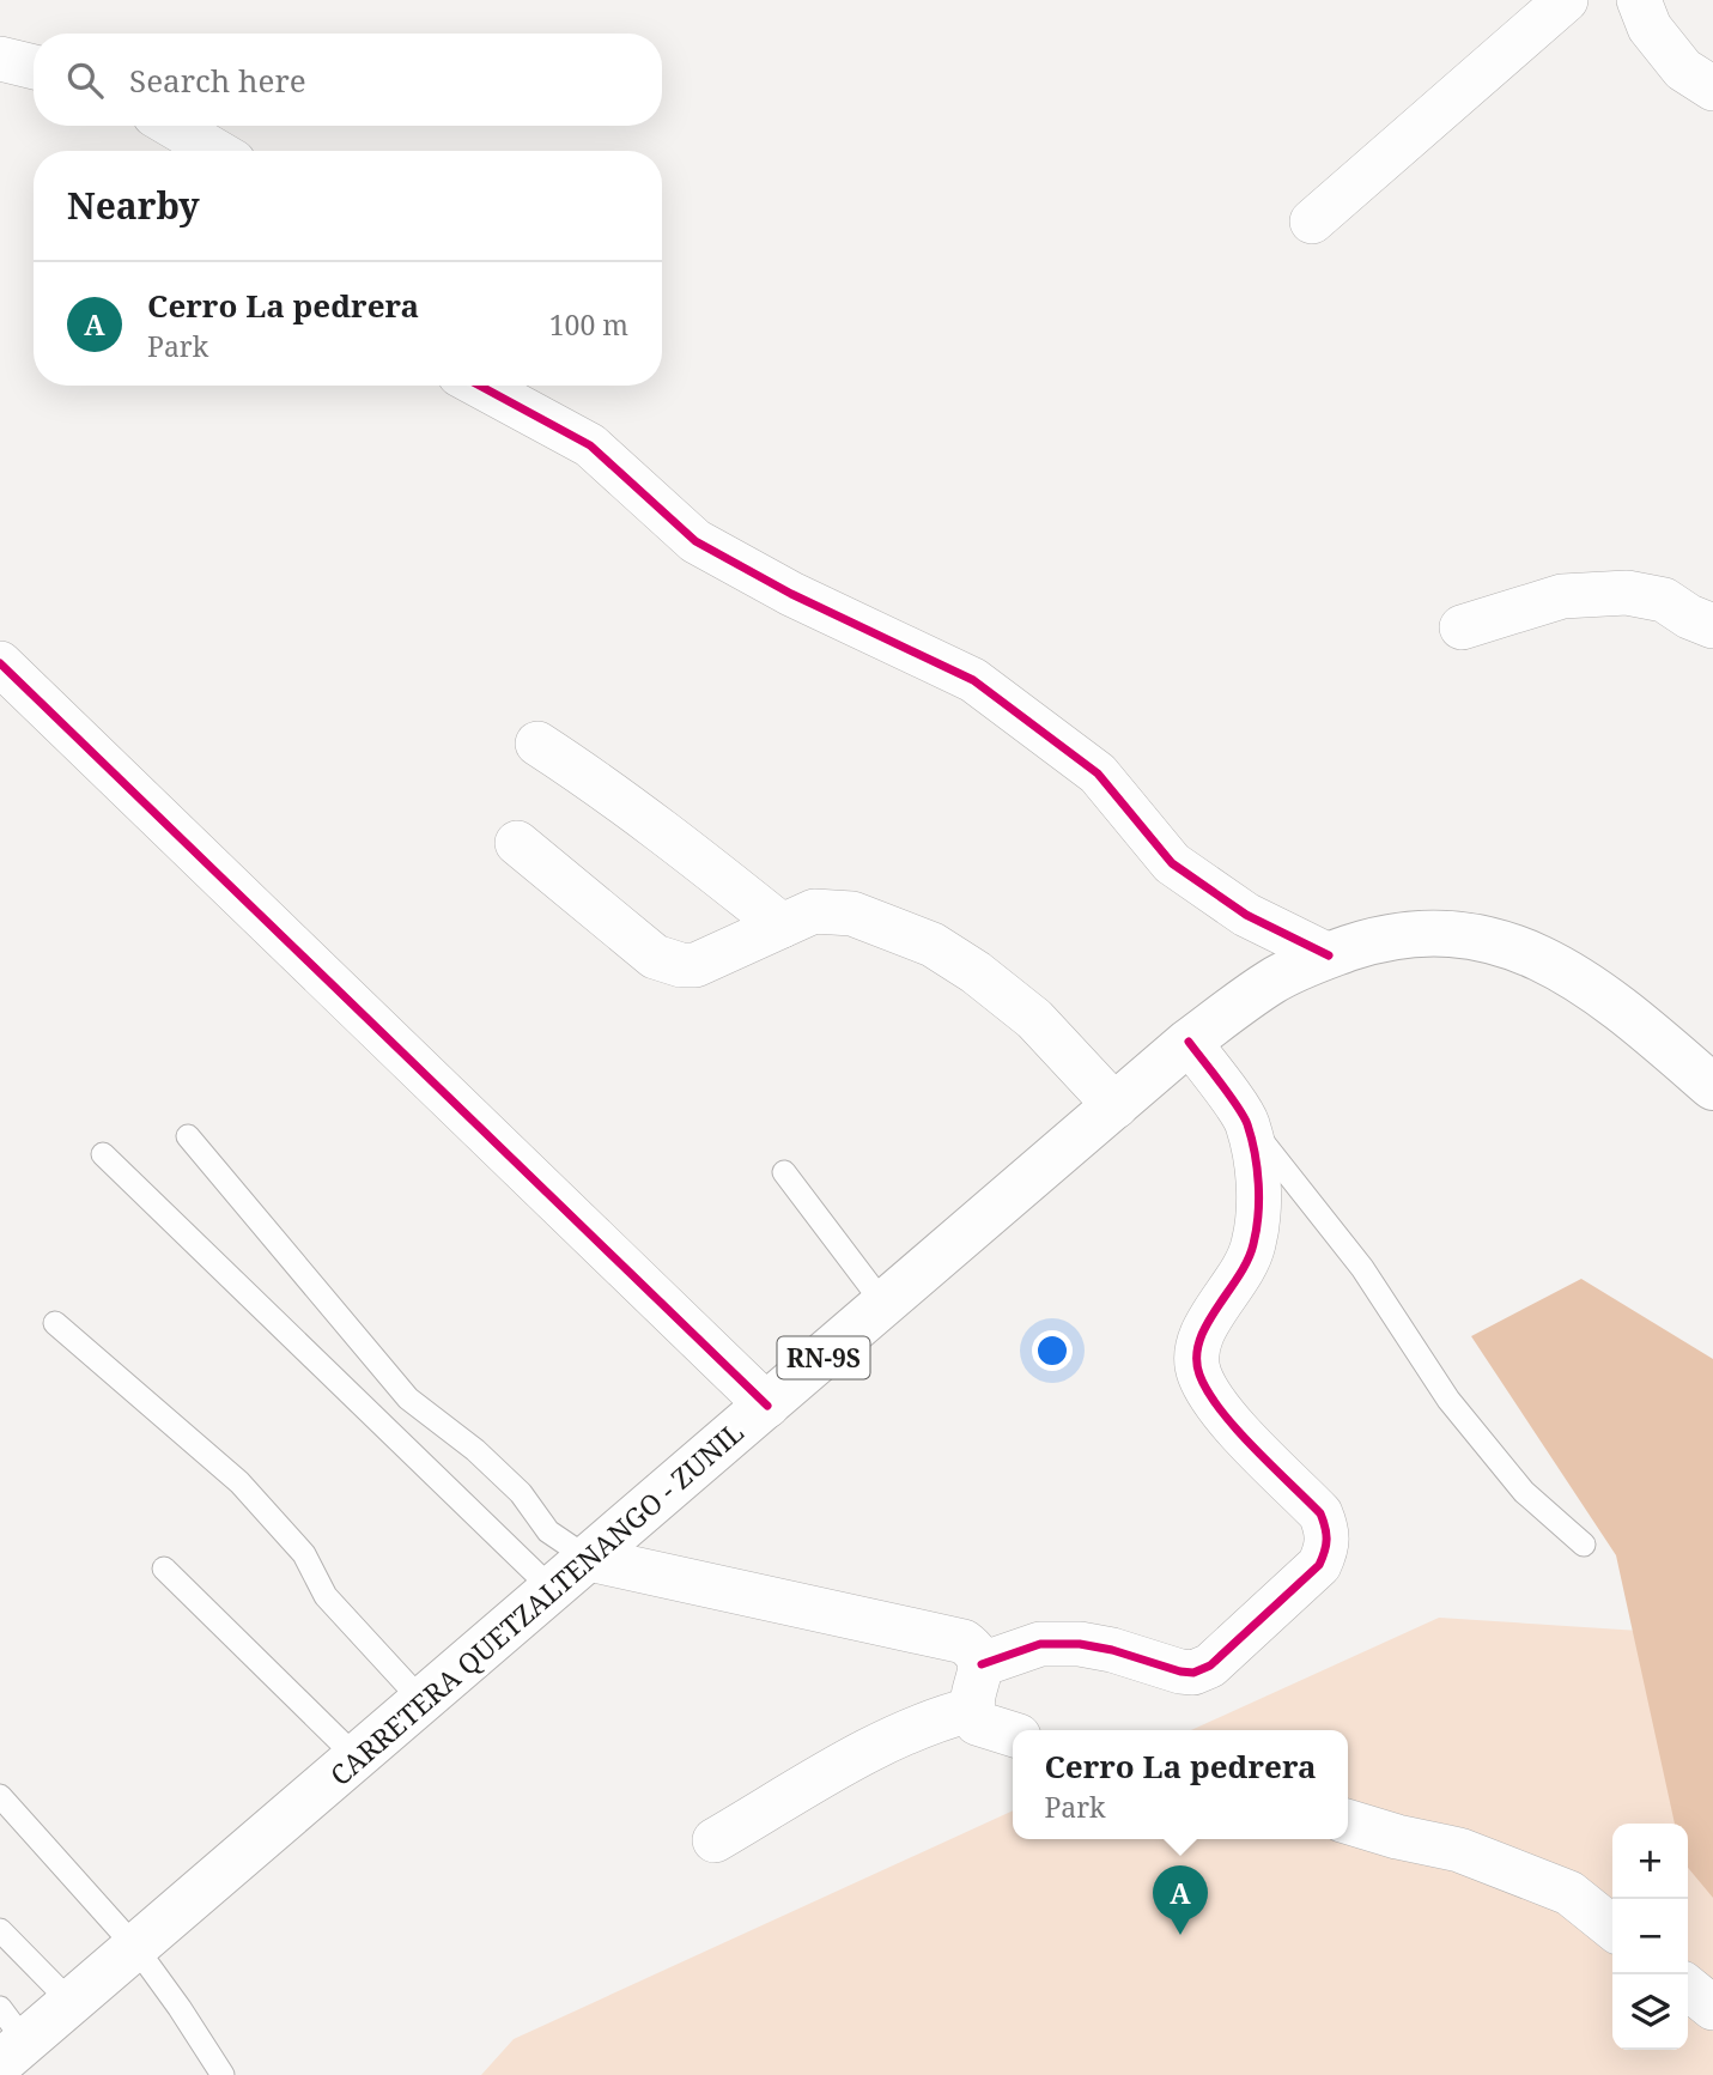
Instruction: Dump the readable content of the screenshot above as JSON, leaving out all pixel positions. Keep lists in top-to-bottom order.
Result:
{
  "streets": {
    "main road": ["RN-9S", "CARRETERA QUETZALTENANGO - ZUNIL"]
  },
  "page": {
    "search": "Search here",
    "heading": "Nearby",
    "list": [
      {
        "mark": "A",
        "name": "Cerro La pedrera",
        "note": "Park",
        "value": "100 m"
      }
    ],
    "popup": ["Cerro La pedrera", "Park"],
    "map_buttons": ["+", "−"],
    "pins": "A"
  }
}
